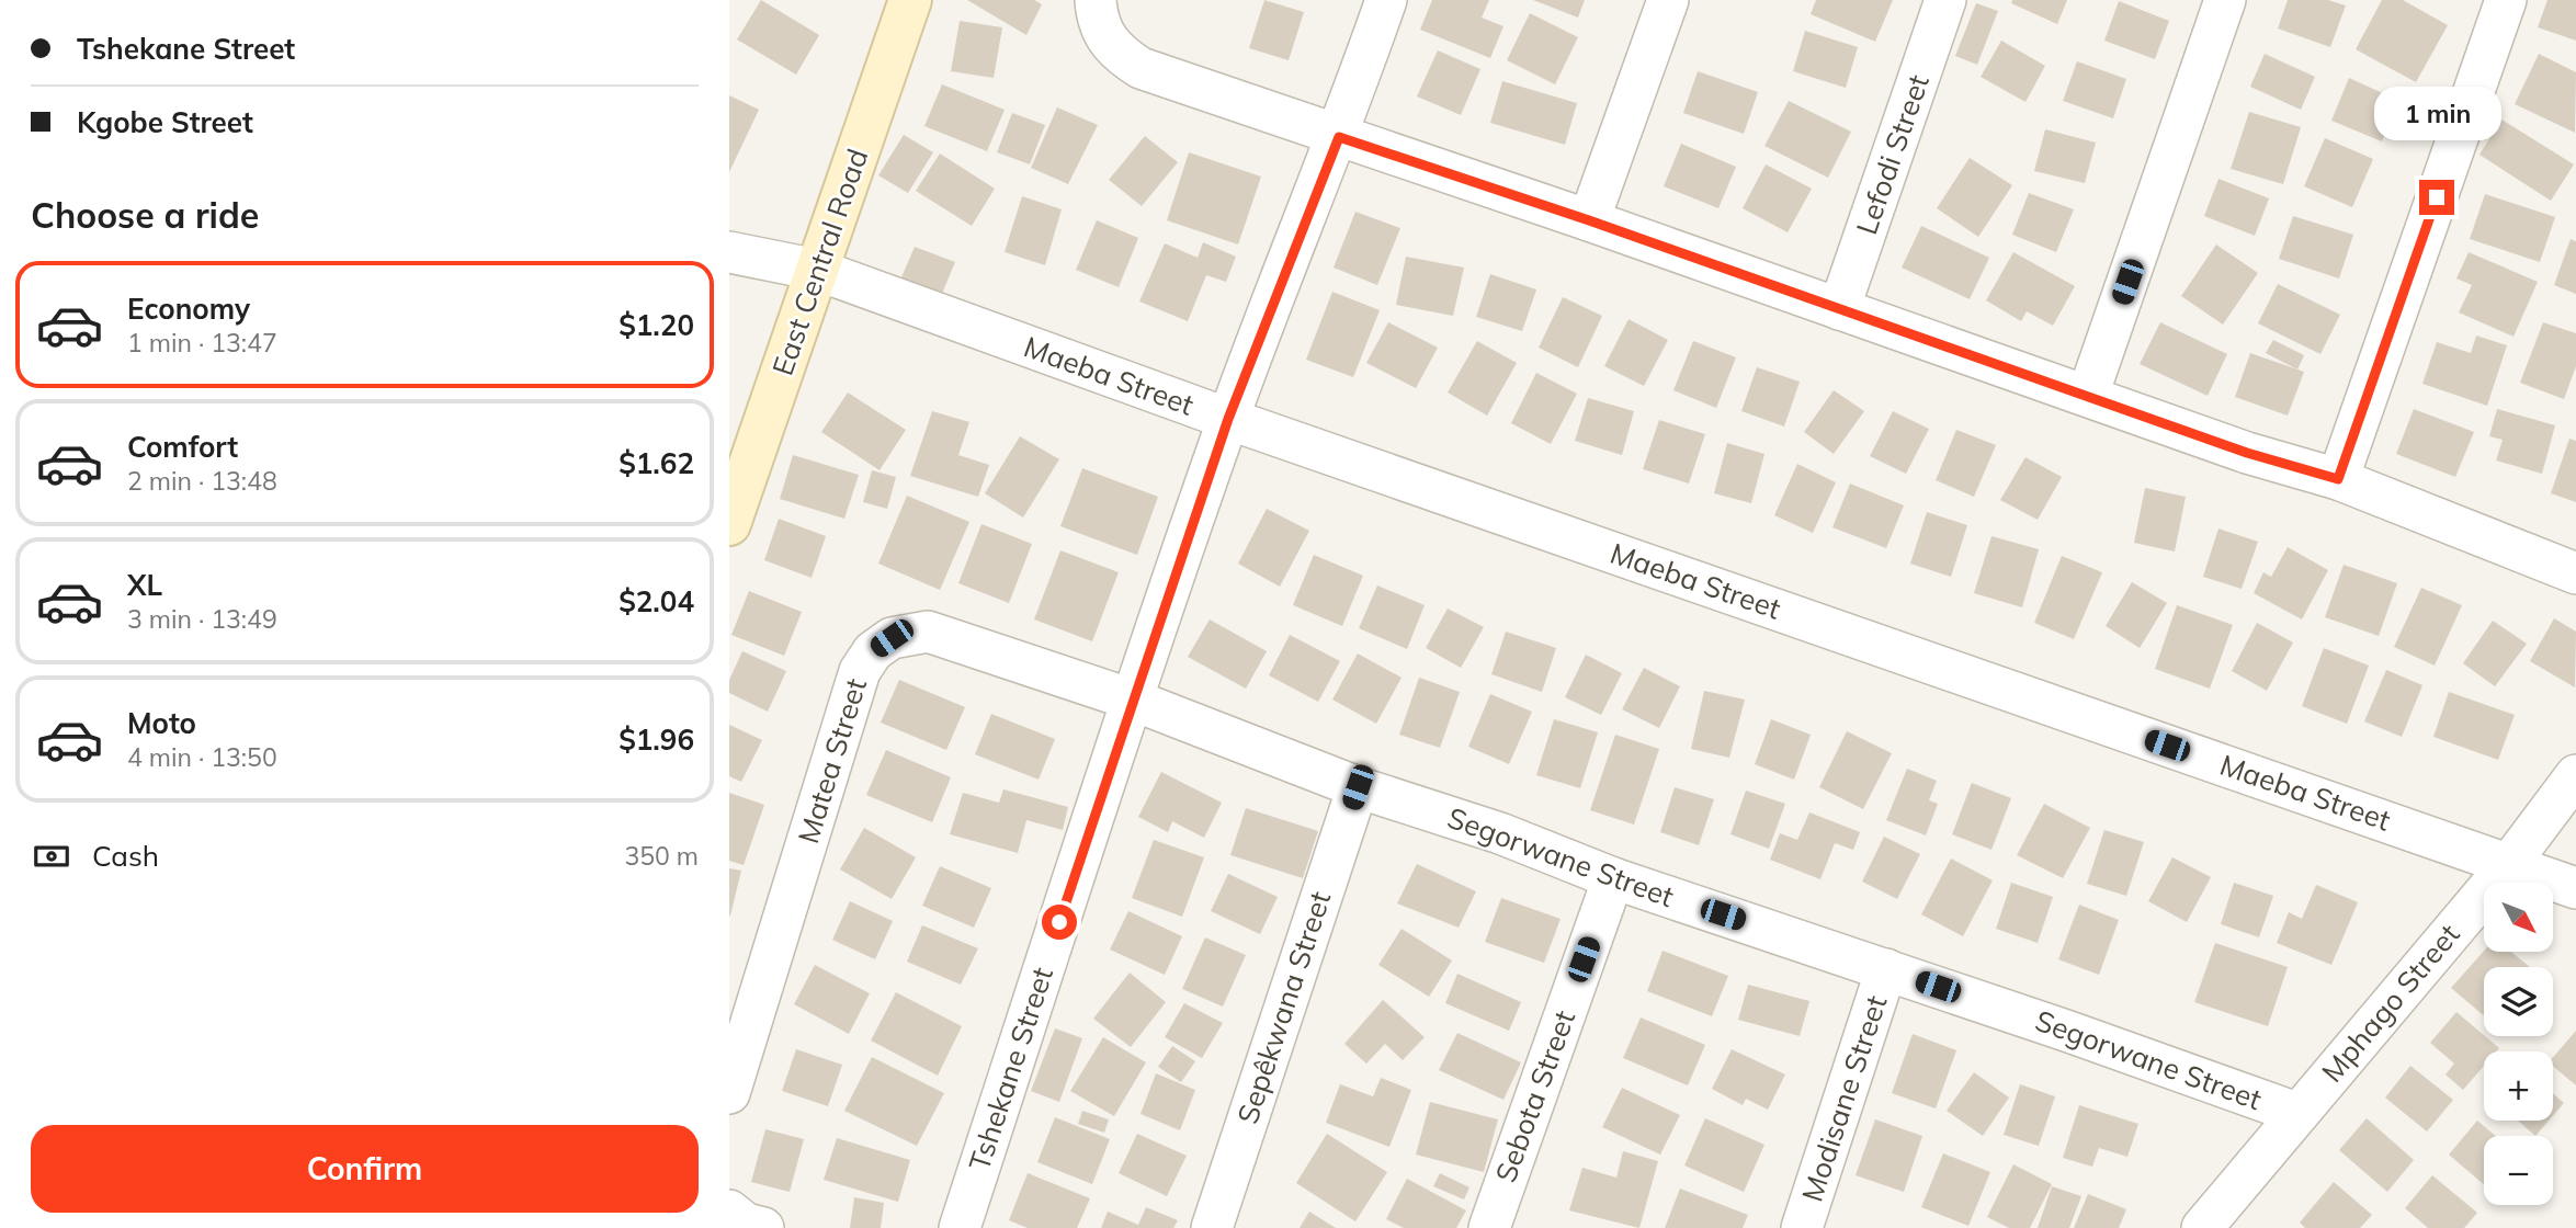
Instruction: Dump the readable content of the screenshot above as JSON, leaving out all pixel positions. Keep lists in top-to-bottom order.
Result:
{
  "streets": {
    "street": [
      "Lefodi Street",
      "East Central Road",
      "Maeba Street",
      "Matea Street",
      "Segorwane Street",
      "Mphago Street",
      "Sepêkwana Street",
      "Tshekane Street",
      "Sebota Street",
      "Modisane Street"
    ]
  },
  "crossings": [
    ["East Central Road", "Maeba Street"],
    ["Maeba Street", "Mphago Street"],
    ["Maeba Street", "Tshekane Street"],
    ["Matea Street", "Segorwane Street"],
    ["Matea Street", "Tshekane Street"],
    ["Segorwane Street", "Mphago Street"],
    ["Segorwane Street", "Sepêkwana Street"],
    ["Segorwane Street", "Tshekane Street"],
    ["Segorwane Street", "Sebota Street"],
    ["Segorwane Street", "Modisane Street"]
  ],
  "north": "bottom right",
  "page": {
    "banner": ["Tshekane Street", "Kgobe Street"],
    "bubble": "1 min",
    "heading": "Choose a ride",
    "list": [
      {
        "name": "Economy",
        "note": "1 min · 13:47",
        "value": "$1.20"
      },
      {
        "name": "Comfort",
        "note": "2 min · 13:48",
        "value": "$1.62"
      },
      {
        "name": "XL",
        "note": "3 min · 13:49",
        "value": "$2.04"
      },
      {
        "name": "Moto",
        "note": "4 min · 13:50",
        "value": "$1.96"
      }
    ],
    "pay": ["Cash", "350 m"],
    "map_buttons": ["+", "−"],
    "buttons": "Confirm"
  }
}
